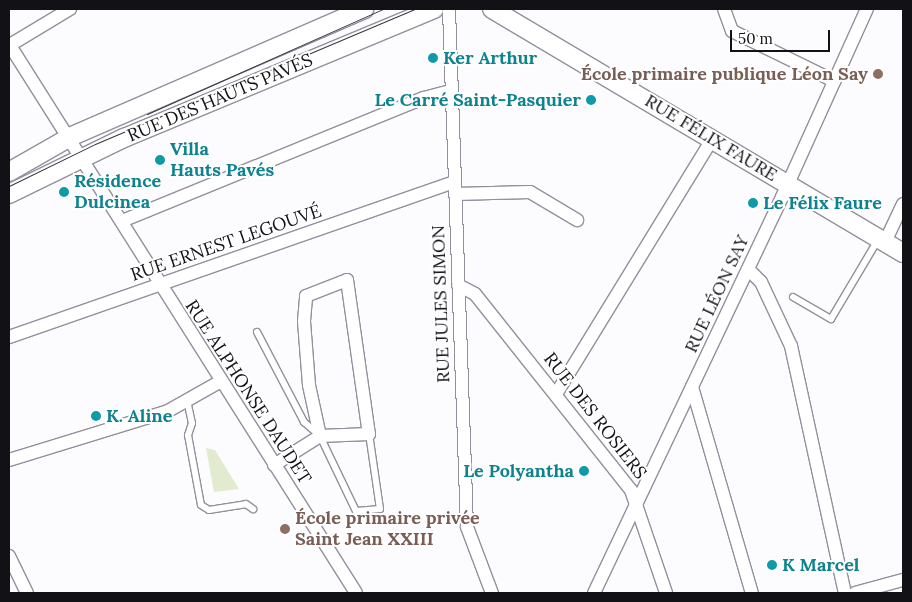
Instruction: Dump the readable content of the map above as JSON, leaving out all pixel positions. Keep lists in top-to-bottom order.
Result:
{
  "streets": {
    "street": [
      "RUE DES HAUTS PAVÉS",
      "RUE FÉLIX FAURE",
      "RUE ERNEST LEGOUVÉ",
      "RUE LÉON SAY",
      "RUE JULES SIMON",
      "RUE ALPHONSE DAUDET",
      "RUE DES ROSIERS"
    ]
  },
  "crossings": [
    ["RUE DES HAUTS PAVÉS", "RUE ALPHONSE DAUDET"],
    ["RUE FÉLIX FAURE", "RUE LÉON SAY"],
    ["RUE ERNEST LEGOUVÉ", "RUE JULES SIMON"],
    ["RUE ERNEST LEGOUVÉ", "RUE ALPHONSE DAUDET"],
    ["RUE LÉON SAY", "RUE DES ROSIERS"],
    ["RUE JULES SIMON", "RUE DES ROSIERS"]
  ],
  "places": [
    "Ker Arthur",
    "École primaire publique Léon Say",
    "Le Carré Saint-Pasquier",
    "Villa Hauts Pavés",
    "Résidence Dulcinea",
    "Le Félix Faure",
    "K. Aline",
    "Le Polyantha",
    "École primaire privée Saint Jean XXIII",
    "K Marcel"
  ],
  "scale_bar": "50 m"
}
